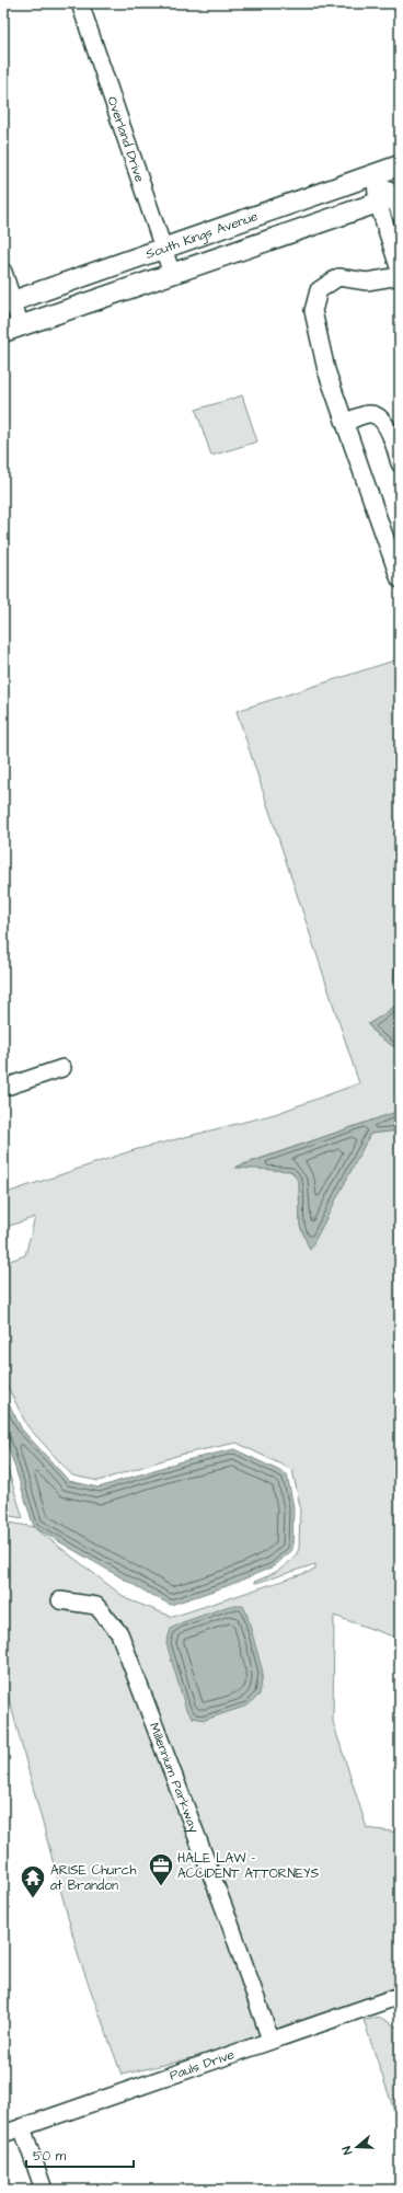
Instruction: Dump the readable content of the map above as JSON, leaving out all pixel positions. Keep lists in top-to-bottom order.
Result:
{
  "streets": {
    "main road": ["South Kings Avenue"],
    "street": ["Overland Drive", "Millennium Parkway", "Pauls Drive"]
  },
  "crossings": [
    ["Overland Drive", "South Kings Avenue"],
    ["Millennium Parkway", "Pauls Drive"]
  ],
  "places": {
    "office": ["HALE LAW - ACCIDENT ATTORNEYS"],
    "temple": ["ARISE Church at Brandon"]
  },
  "scale_bar": "50 m",
  "north": "left"
}
